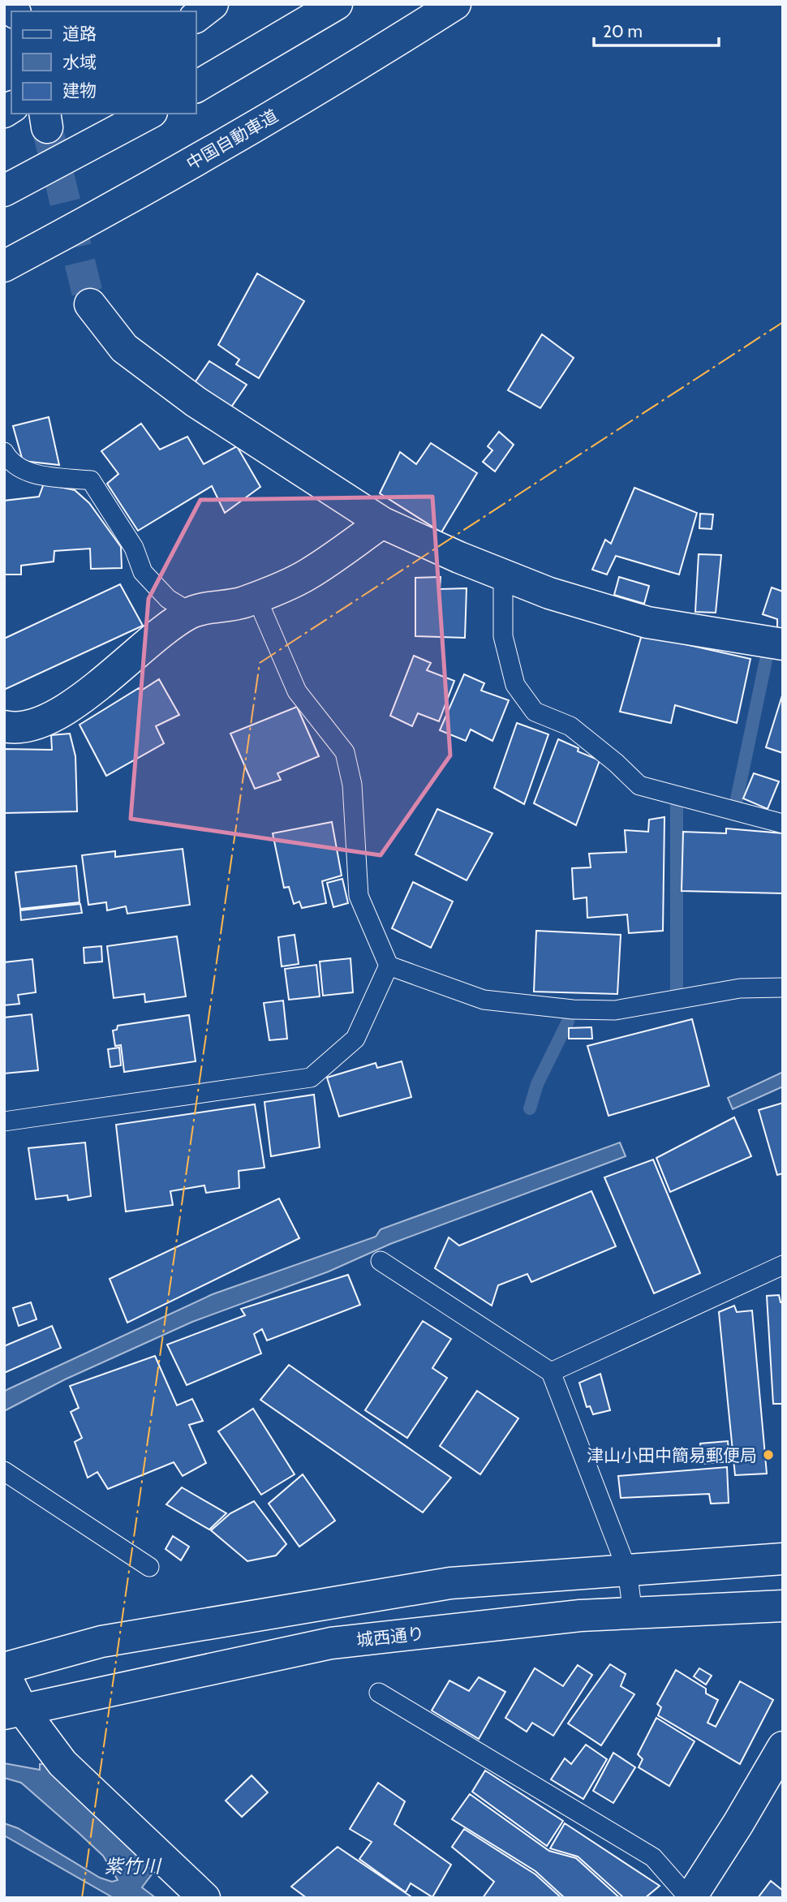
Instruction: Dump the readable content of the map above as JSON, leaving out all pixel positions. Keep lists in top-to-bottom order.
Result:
{
  "streets": {
    "main road": ["中国自動車道", "城西通り"]
  },
  "water": ["紫竹川"],
  "places": ["津山小田中簡易郵便局"],
  "legend": ["道路", "水域", "建物"],
  "scale_bar": "20 m"
}
